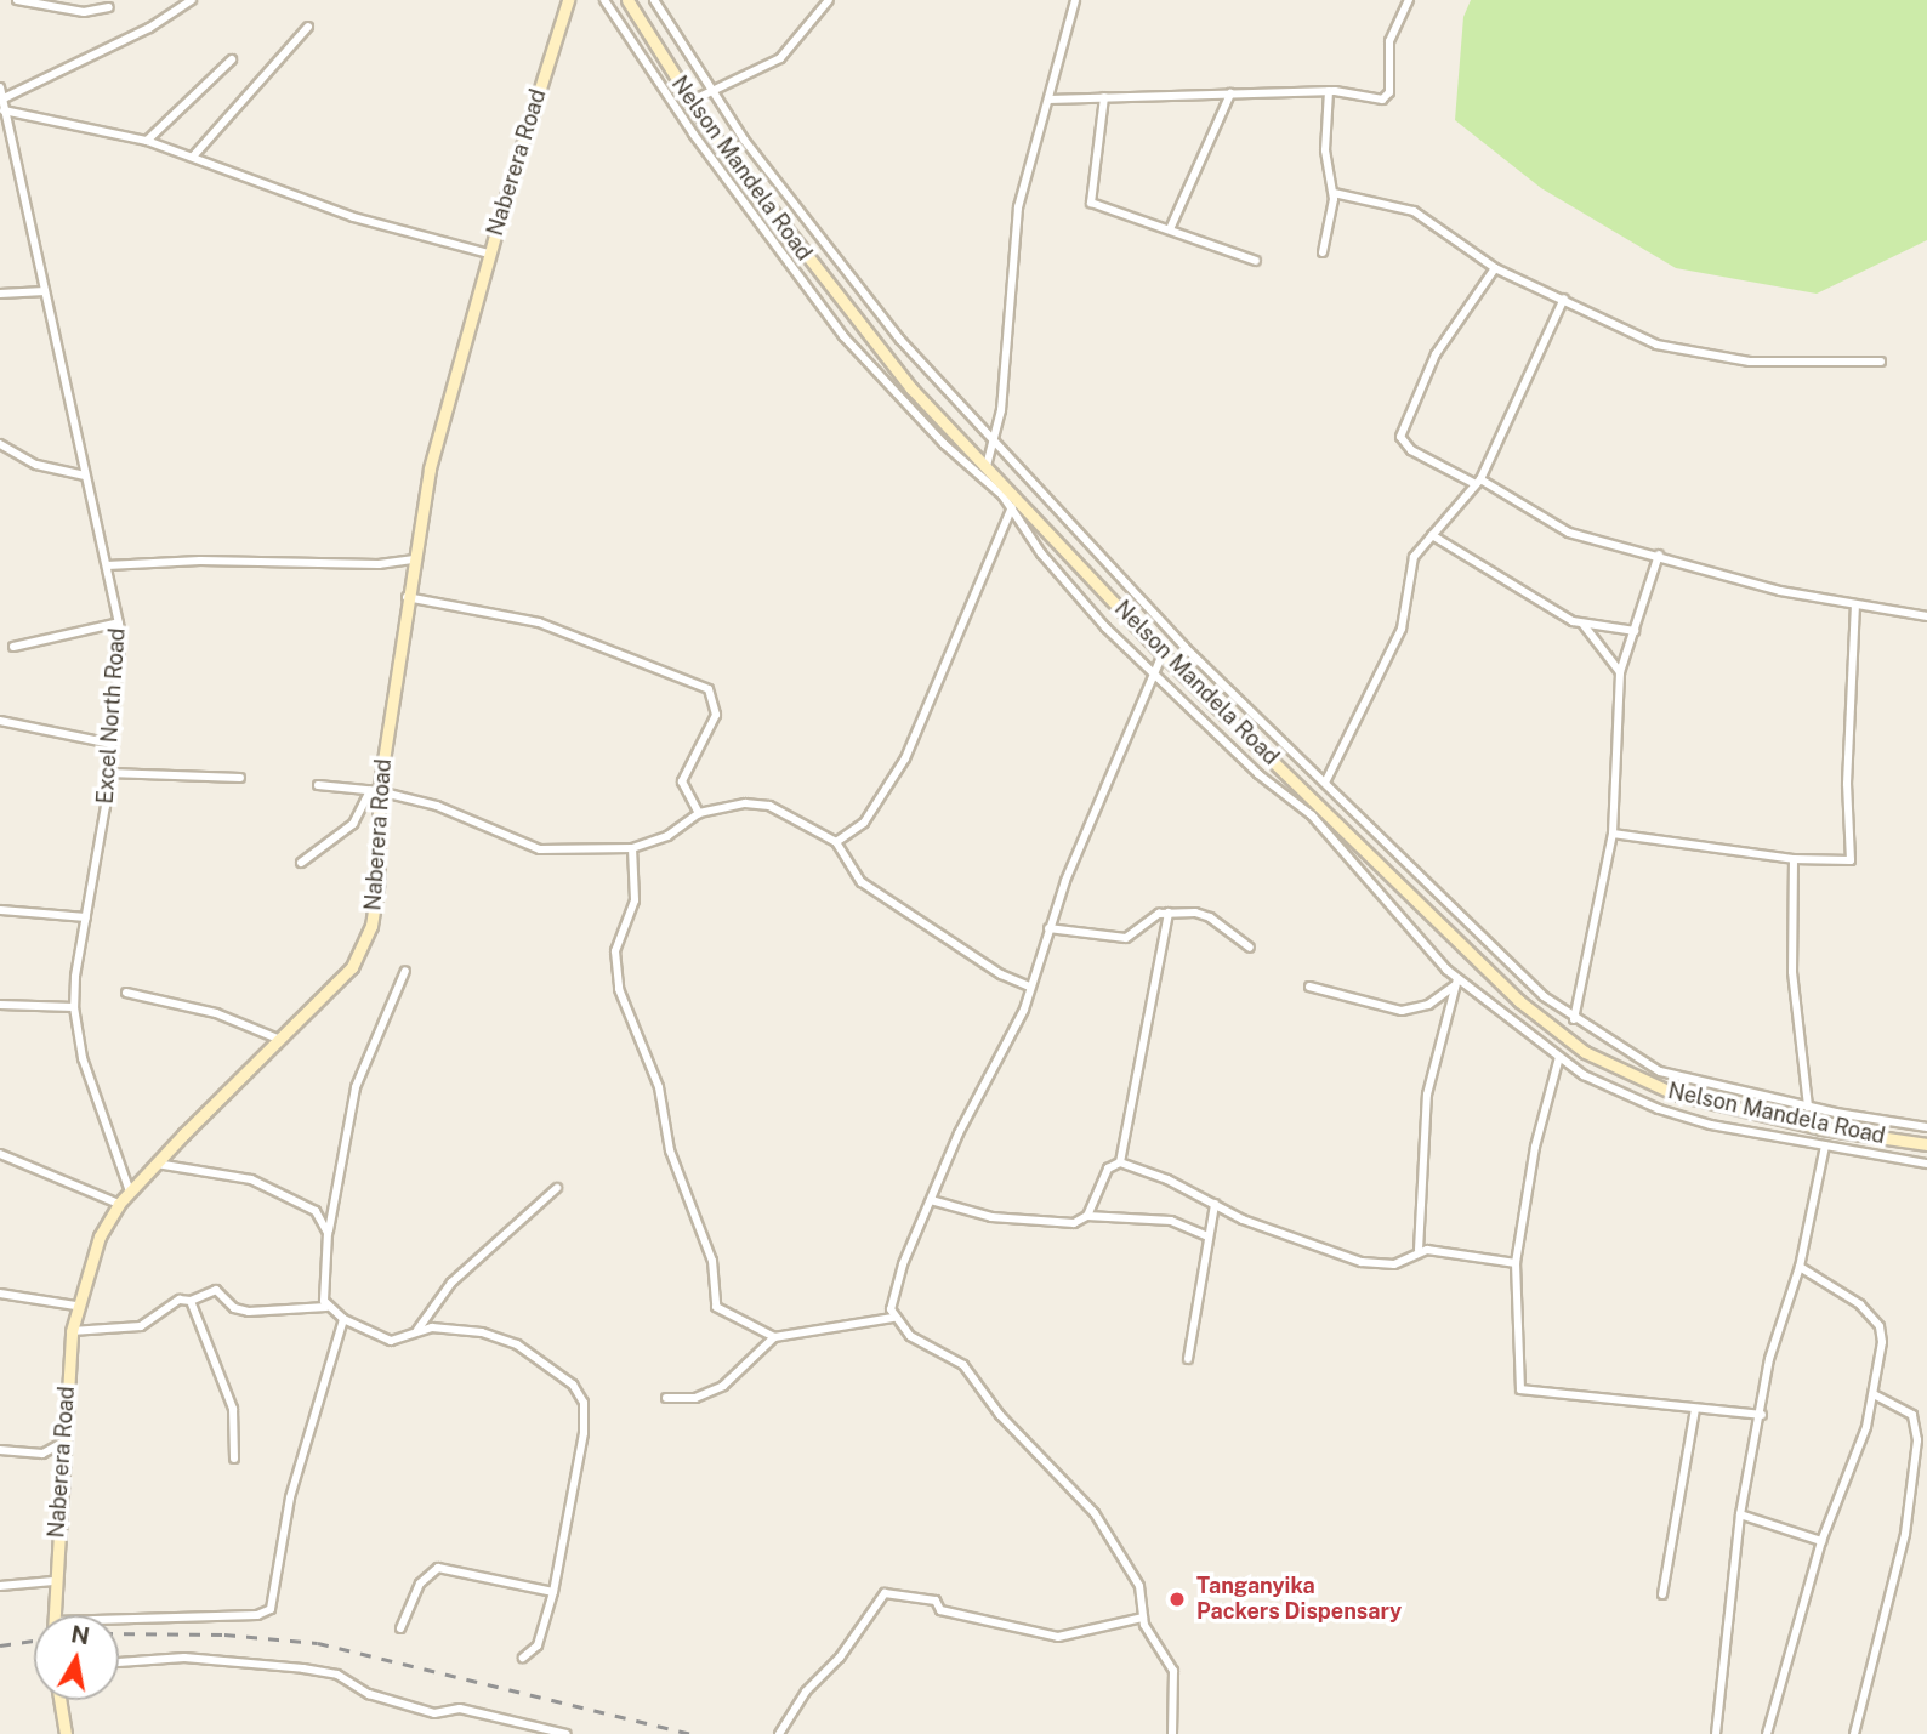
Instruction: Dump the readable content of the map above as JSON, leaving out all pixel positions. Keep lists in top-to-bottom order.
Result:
{
  "streets": {
    "street": ["Naberera Road", "Nelson Mandela Road", "Excel North Road"]
  },
  "crossings": [
    ["Naberera Road", "Excel North Road"]
  ],
  "places": ["Tanganyika Packers Dispensary"],
  "north": "top"
}
